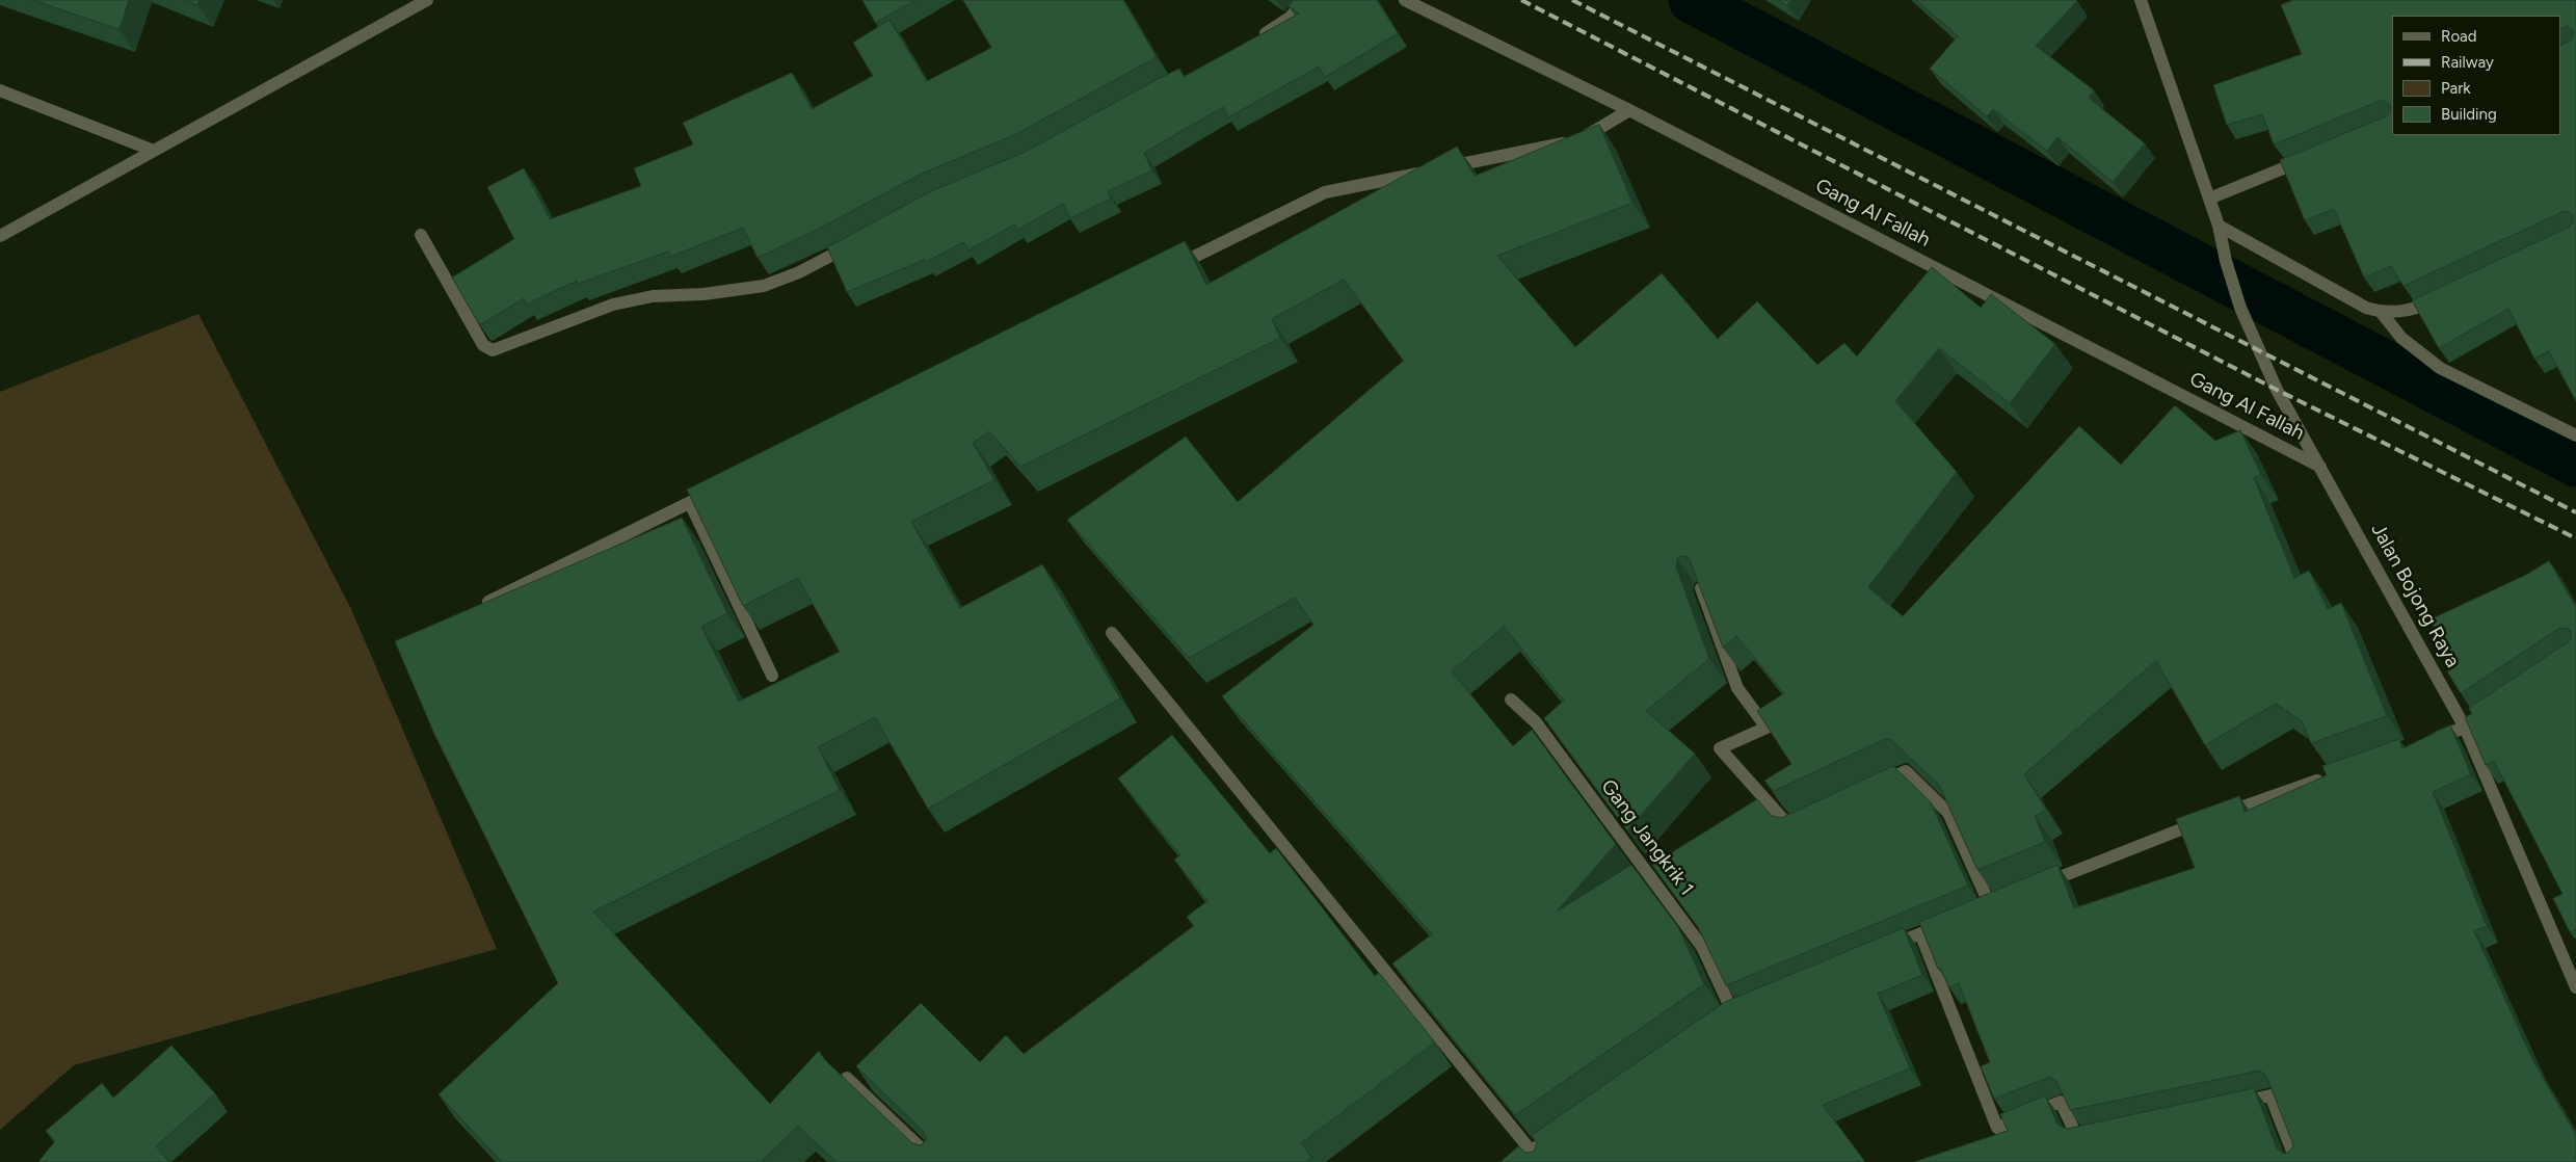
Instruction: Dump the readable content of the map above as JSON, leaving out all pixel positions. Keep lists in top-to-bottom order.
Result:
{
  "streets": {
    "street": ["Gang Al Fallah", "Jalan Bojong Raya", "Gang Jangkrik 1"]
  },
  "crossings": [
    ["Gang Al Fallah", "Jalan Bojong Raya"]
  ],
  "legend": [
    "Road",
    "Railway",
    "Park",
    "Building"
  ]
}
